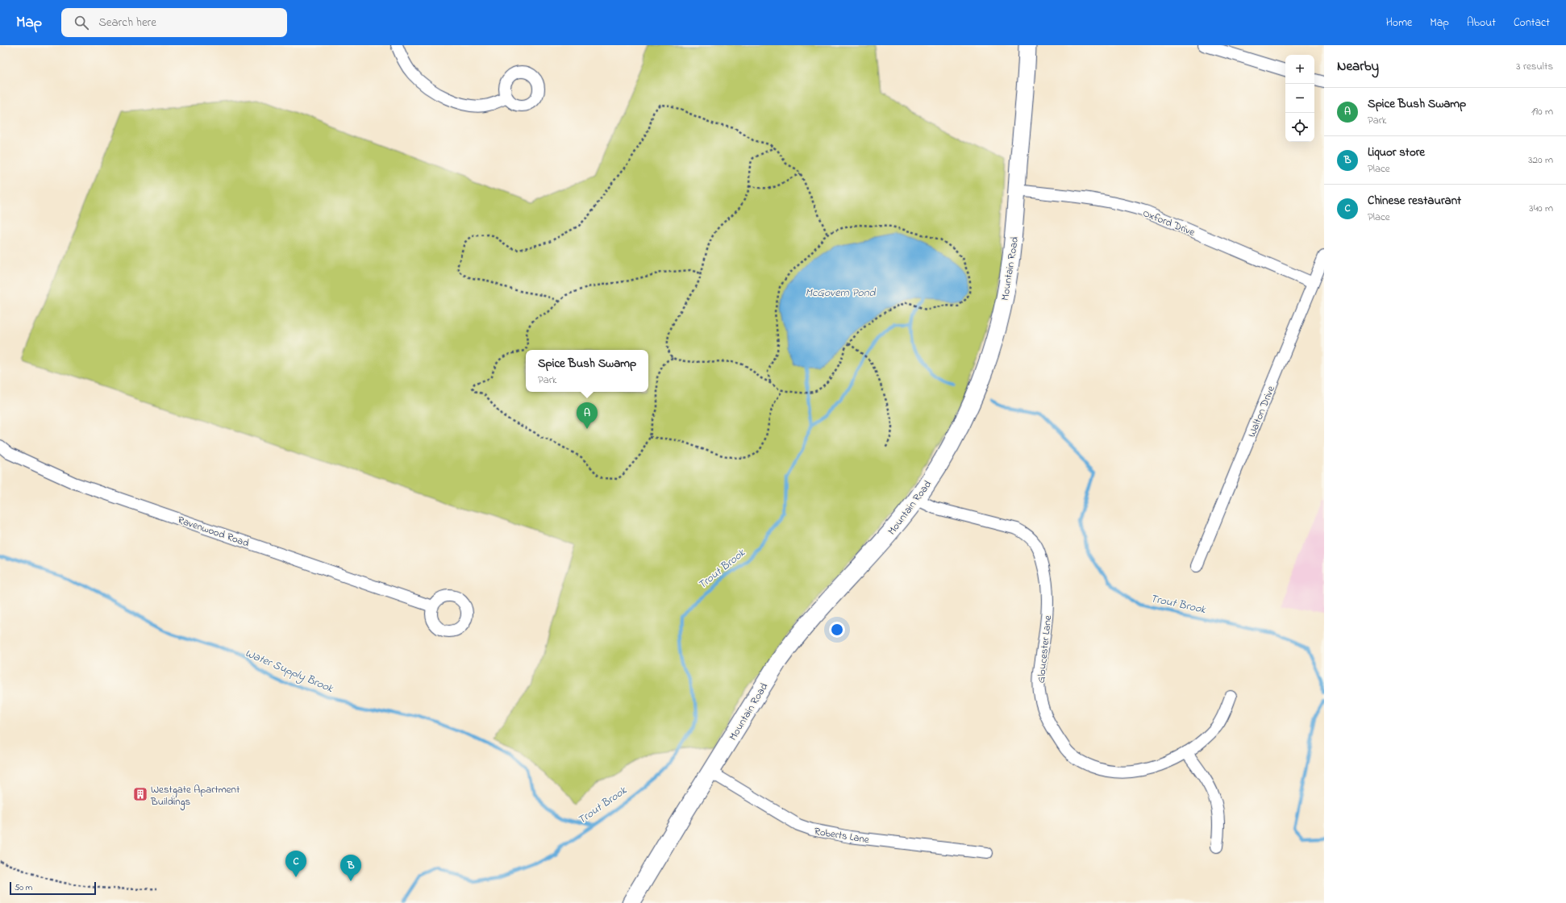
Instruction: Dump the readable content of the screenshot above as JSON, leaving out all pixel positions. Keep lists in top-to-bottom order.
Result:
{
  "streets": {
    "main road": ["Mountain Road"],
    "street": [
      "Oxford Drive",
      "Walton Drive",
      "Ravenwood Road",
      "Gloucester Lane",
      "Roberts Lane"
    ]
  },
  "crossings": [
    ["Oxford Drive", "Mountain Road"],
    ["Oxford Drive", "Walton Drive"],
    ["Mountain Road", "Gloucester Lane"],
    ["Mountain Road", "Roberts Lane"]
  ],
  "water": ["McGovern Pond", "Trout Brook", "Water Supply Brook"],
  "places": {
    "building": ["Westgate Apartment Buildings"]
  },
  "scale_bar": "50 m",
  "page": {
    "header": "Map",
    "search": "Search here",
    "nav": [
      "Home",
      "Map",
      "About",
      "Contact"
    ],
    "heading": ["Nearby", "3 results"],
    "map_buttons": ["+", "−"],
    "list": [
      {
        "mark": "A",
        "name": "Spice Bush Swamp",
        "note": "Park",
        "value": "190 m"
      },
      {
        "mark": "B",
        "name": "Liquor store",
        "note": "Place",
        "value": "320 m"
      },
      {
        "mark": "C",
        "name": "Chinese restaurant",
        "note": "Place",
        "value": "340 m"
      }
    ],
    "popup": ["Spice Bush Swamp", "Park"],
    "pins": ["A", "C", "B"],
    "scale": "50 m"
  }
}
